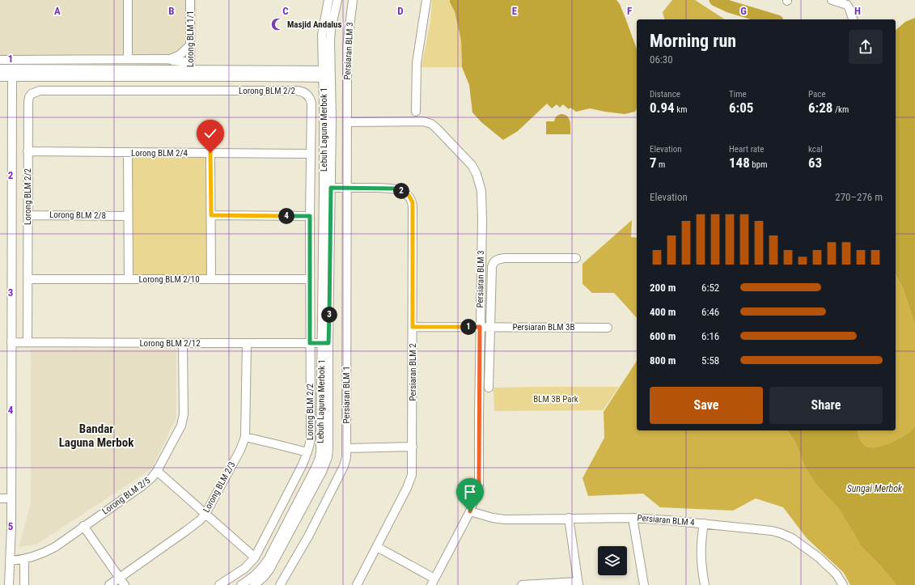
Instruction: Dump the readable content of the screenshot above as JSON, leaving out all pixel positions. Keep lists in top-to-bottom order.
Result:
{
  "streets": {
    "street": [
      "Lorong BLM 1/1",
      "Persiaran BLM 3",
      "Lorong BLM 2/2",
      "Lebuh Laguna Merbok 1",
      "Lorong BLM 2/4",
      "Lorong BLM 2/8",
      "Lorong BLM 2/10",
      "Persiaran BLM 3B",
      "Lorong BLM 2/12",
      "Persiaran BLM 2",
      "Persiaran BLM 1",
      "Lorong BLM 2/3",
      "Lorong BLM 2/5",
      "Persiaran BLM 4"
    ]
  },
  "crossings": [
    ["Persiaran BLM 3", "Persiaran BLM 3B"],
    ["Persiaran BLM 3", "Persiaran BLM 2"],
    ["Persiaran BLM 3", "Persiaran BLM 1"],
    ["Persiaran BLM 3", "Persiaran BLM 4"],
    ["Lorong BLM 2/2", "Lorong BLM 2/4"],
    ["Lorong BLM 2/2", "Lorong BLM 2/8"],
    ["Lorong BLM 2/2", "Lorong BLM 2/10"],
    ["Lorong BLM 2/2", "Lorong BLM 2/12"],
    ["Lebuh Laguna Merbok 1", "Lorong BLM 2/12"],
    ["Lebuh Laguna Merbok 1", "Persiaran BLM 2"],
    ["Persiaran BLM 3B", "Persiaran BLM 2"],
    ["Lorong BLM 2/12", "Lorong BLM 2/3"],
    ["Lorong BLM 2/12", "Lorong BLM 2/5"],
    ["Persiaran BLM 2", "Persiaran BLM 1"]
  ],
  "districts": ["Bandar Laguna Merbok"],
  "water": ["Sungai Merbok"],
  "parks": ["BLM 3B Park"],
  "places": {
    "mosque": ["Masjid Andalus"]
  },
  "page": {
    "heading": ["Morning run", "06:30"],
    "stats": [
      ["Distance", "0.94 km"],
      ["Time", "6:05"],
      ["Pace", "6:28 /km"],
      ["Elevation", "7 m"],
      ["Heart rate", "148 bpm"],
      ["kcal", "63"]
    ],
    "pins": [
      "2",
      "4",
      "3",
      "1"
    ],
    "chart": ["Elevation", "270–276 m"],
    "list": [
      {
        "name": "200 m",
        "note": "6:52"
      },
      {
        "name": "400 m",
        "note": "6:46"
      },
      {
        "name": "600 m",
        "note": "6:16"
      },
      {
        "name": "800 m",
        "note": "5:58"
      }
    ],
    "buttons": ["Save", "Share"]
  },
  "grid": {
    "columns": [
      "A",
      "B",
      "C",
      "D",
      "E",
      "F",
      "G",
      "H"
    ],
    "rows": [
      "1",
      "2",
      "3",
      "4",
      "5"
    ]
  }
}
